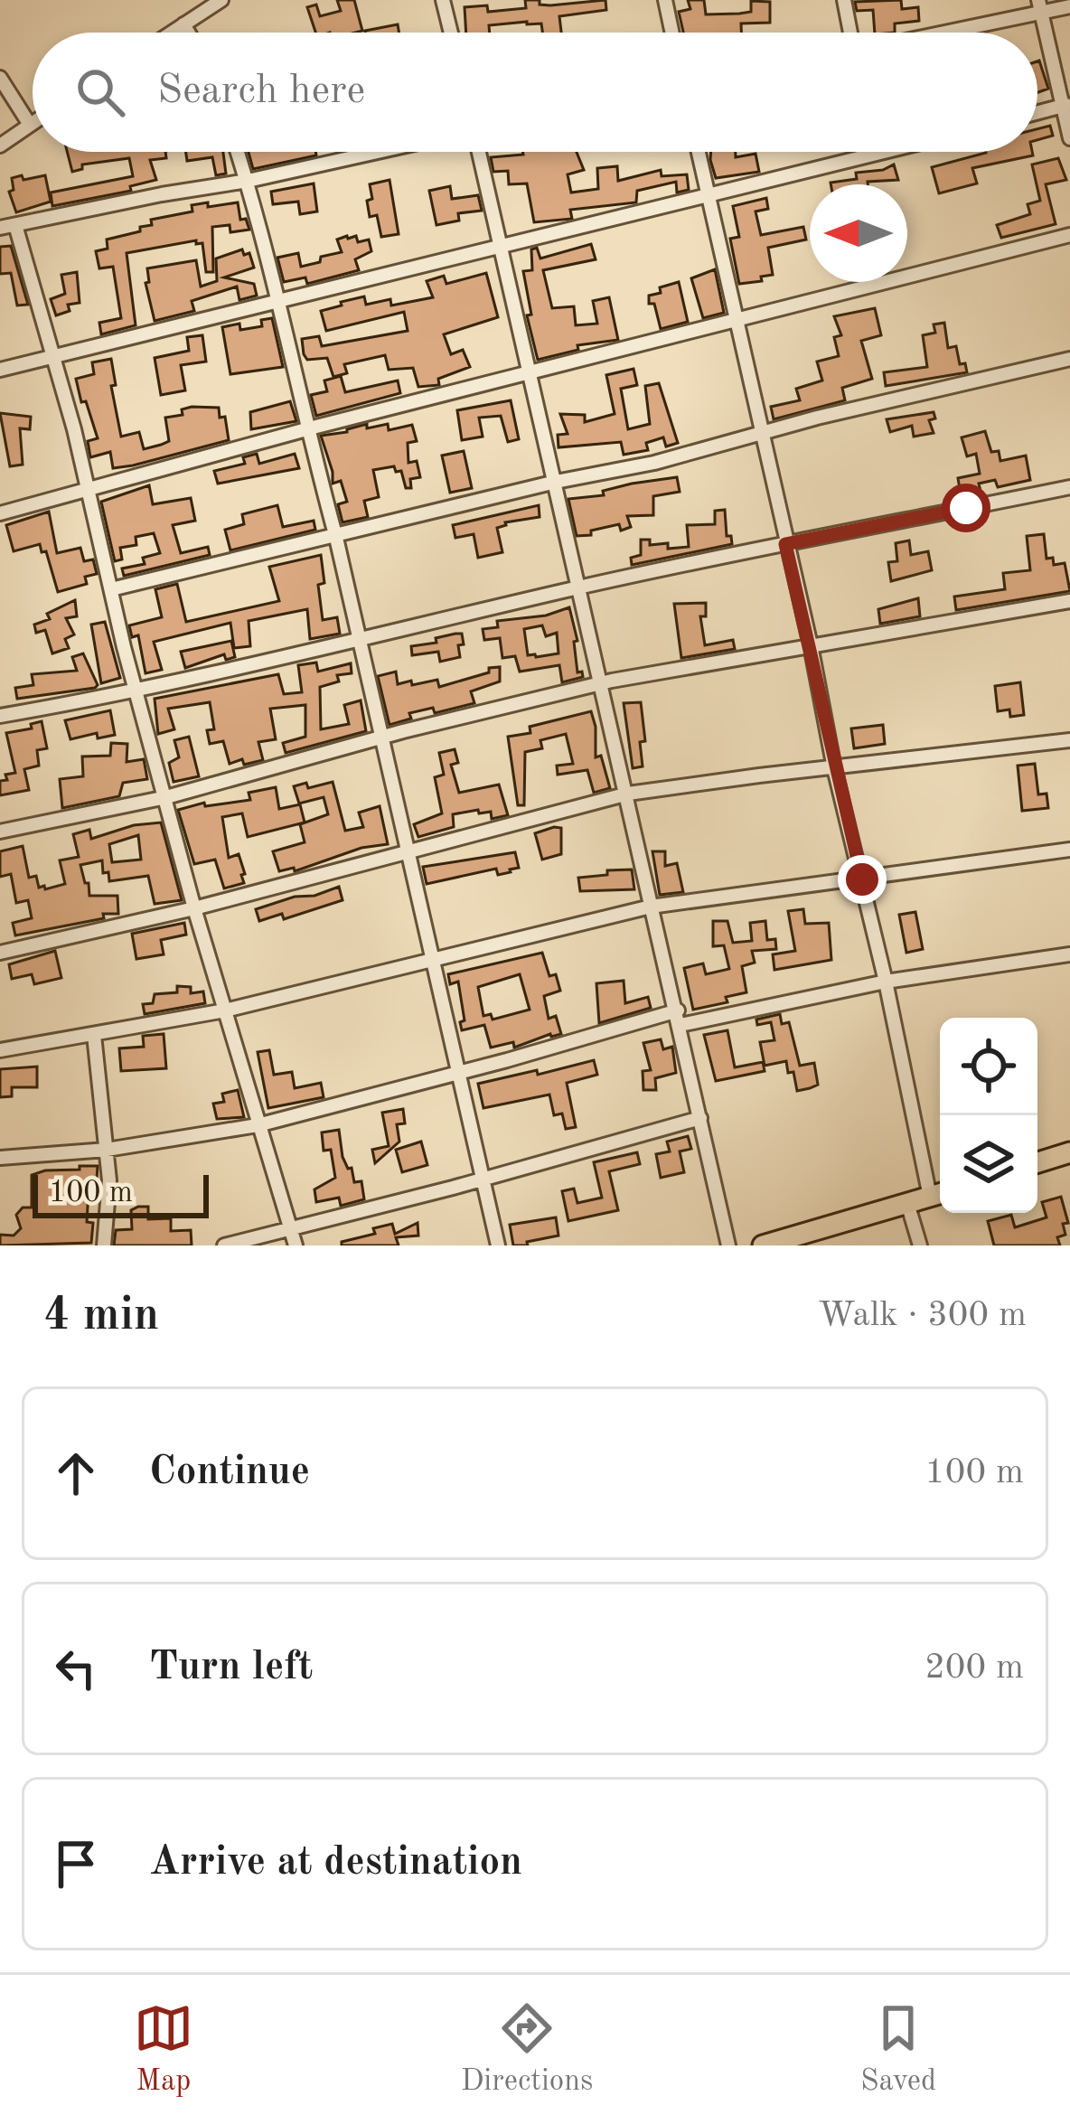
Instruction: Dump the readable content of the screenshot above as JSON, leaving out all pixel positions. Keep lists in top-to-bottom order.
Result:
{
  "scale_bar": "100 m",
  "north": "left",
  "page": {
    "search": "Search here",
    "scale": "100 m",
    "heading": ["4 min", "Walk · 300 m"],
    "list": [
      ["Continue", "100 m"],
      ["Turn left", "200 m"],
      "Arrive at destination"
    ],
    "nav": ["Map", "Directions", "Saved"]
  }
}
